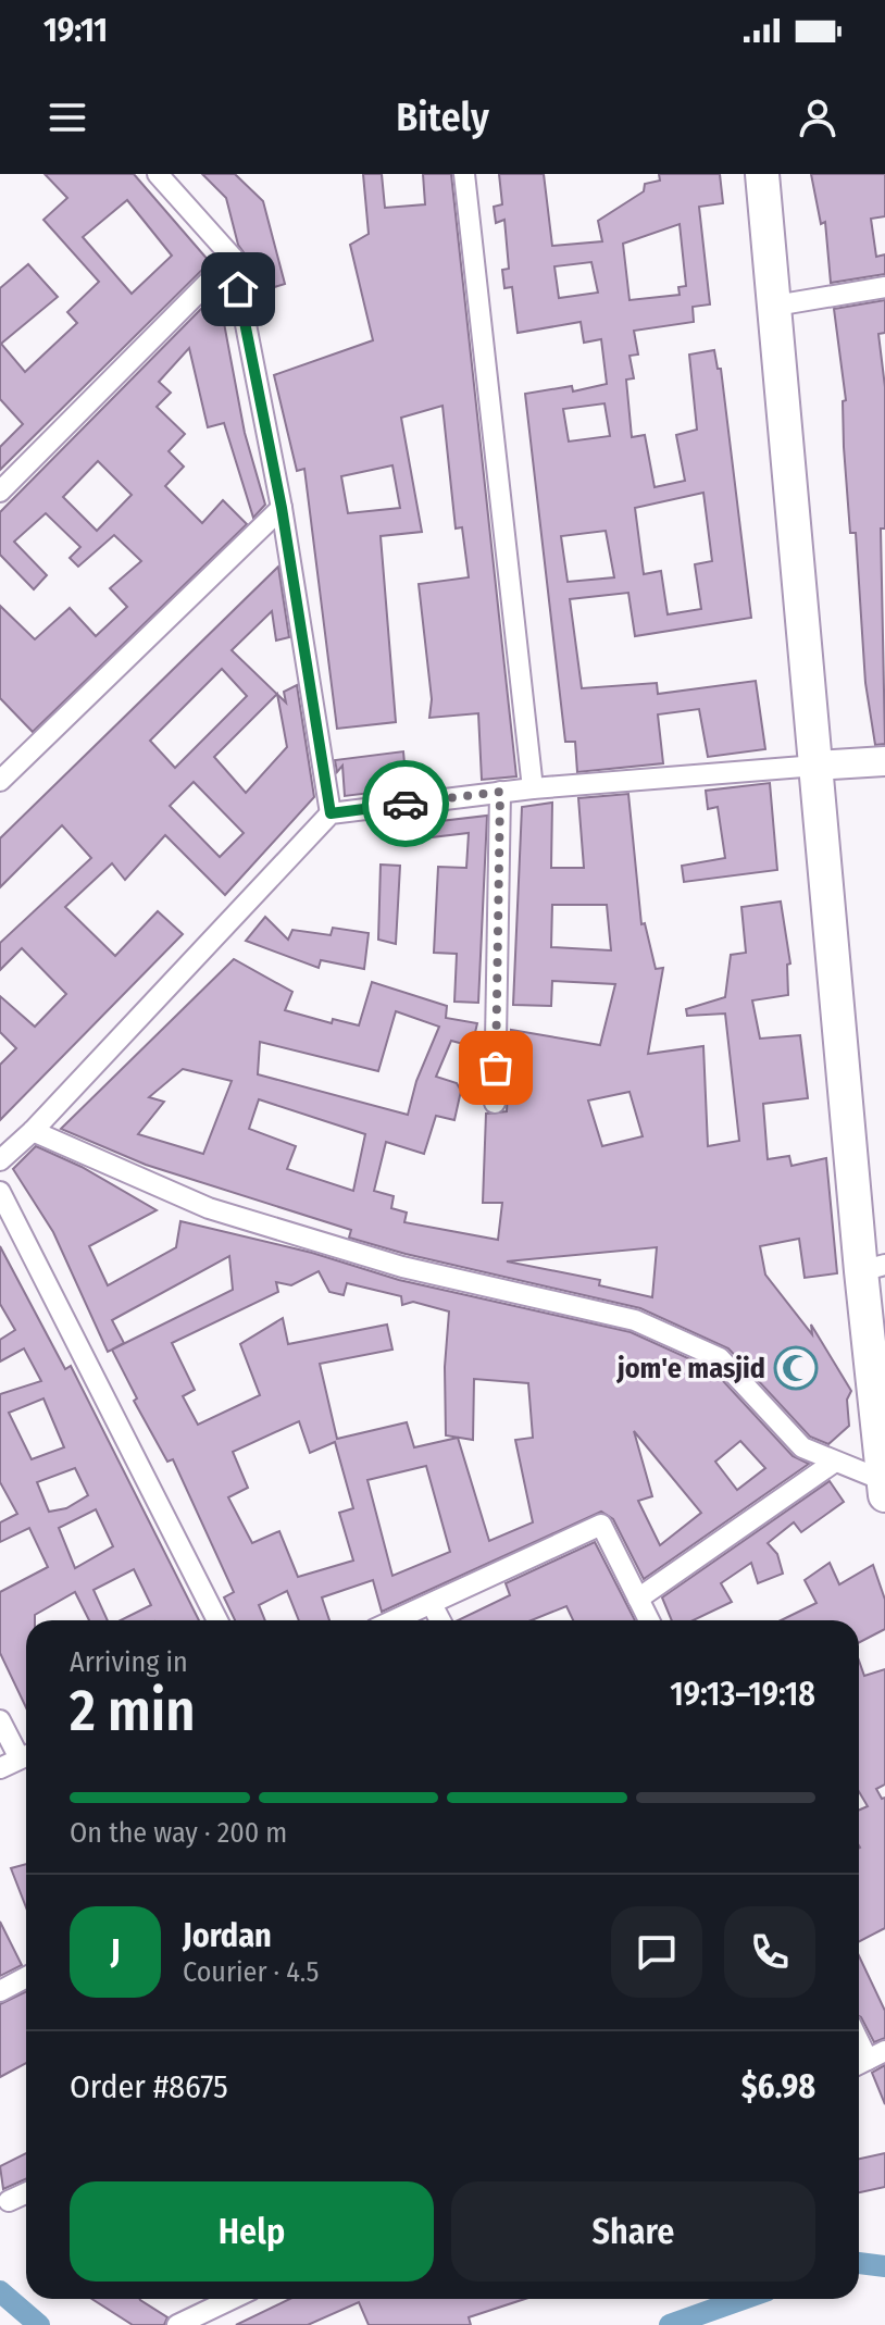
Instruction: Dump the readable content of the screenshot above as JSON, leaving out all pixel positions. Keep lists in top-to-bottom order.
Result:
{
  "places": {
    "mosque": ["jom'e masjid"]
  },
  "page": {
    "status": "19:11",
    "header": "Bitely",
    "heading": ["2 min", "Arriving in", "19:13–19:18"],
    "panel": [
      "Jordan",
      "Courier · 4.5",
      "Order #8675",
      "$6.98"
    ],
    "bar": "On the way · 200 m",
    "round": "J",
    "buttons": ["Help", "Share"]
  }
}
